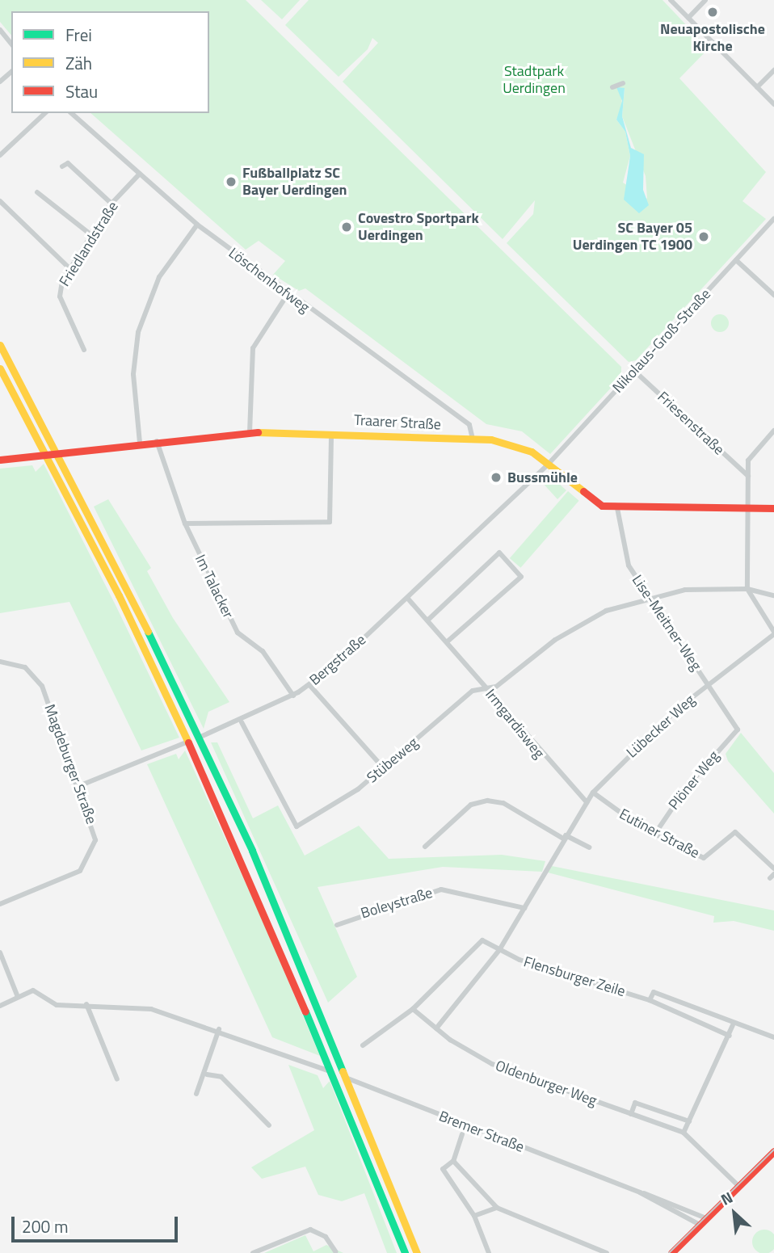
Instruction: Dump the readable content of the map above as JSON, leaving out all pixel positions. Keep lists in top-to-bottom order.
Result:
{
  "streets": {
    "main road": ["Traarer Straße"],
    "street": [
      "Friedlandstraße",
      "Löschenhofweg",
      "Nikolaus-Groß-Straße",
      "Friesenstraße",
      "Im Talacker",
      "Lise-Meitner-Weg",
      "Bergstraße",
      "Irmgardisweg",
      "Lübecker Weg",
      "Stübeweg",
      "Magdeburger Straße",
      "Plöner Weg",
      "Eutiner Straße",
      "Boleystraße",
      "Flensburger Zeile",
      "Oldenburger Weg",
      "Bremer Straße"
    ]
  },
  "crossings": [
    ["Friedlandstraße", "Löschenhofweg"],
    ["Löschenhofweg", "Traarer Straße"],
    ["Nikolaus-Groß-Straße", "Traarer Straße"],
    ["Nikolaus-Groß-Straße", "Friesenstraße"],
    ["Nikolaus-Groß-Straße", "Bergstraße"],
    ["Traarer Straße", "Im Talacker"],
    ["Traarer Straße", "Lise-Meitner-Weg"],
    ["Traarer Straße", "Bergstraße"],
    ["Im Talacker", "Bergstraße"],
    ["Lise-Meitner-Weg", "Lübecker Weg"],
    ["Lise-Meitner-Weg", "Stübeweg"],
    ["Lise-Meitner-Weg", "Plöner Weg"],
    ["Bergstraße", "Irmgardisweg"],
    ["Bergstraße", "Stübeweg"],
    ["Bergstraße", "Magdeburger Straße"],
    ["Irmgardisweg", "Lübecker Weg"],
    ["Irmgardisweg", "Stübeweg"],
    ["Lübecker Weg", "Eutiner Straße"],
    ["Lübecker Weg", "Boleystraße"],
    ["Lübecker Weg", "Flensburger Zeile"],
    ["Lübecker Weg", "Oldenburger Weg"],
    ["Plöner Weg", "Eutiner Straße"]
  ],
  "parks": ["Stadtpark Uerdingen"],
  "places": [
    "Neuapostolische Kirche",
    "Fußballplatz SC Bayer Uerdingen",
    "Covestro Sportpark Uerdingen",
    "SC Bayer 05 Uerdingen TC 1900",
    "Bussmühle"
  ],
  "legend": ["Frei", "Zäh", "Stau"],
  "scale_bar": "200 m",
  "north": "top left"
}
